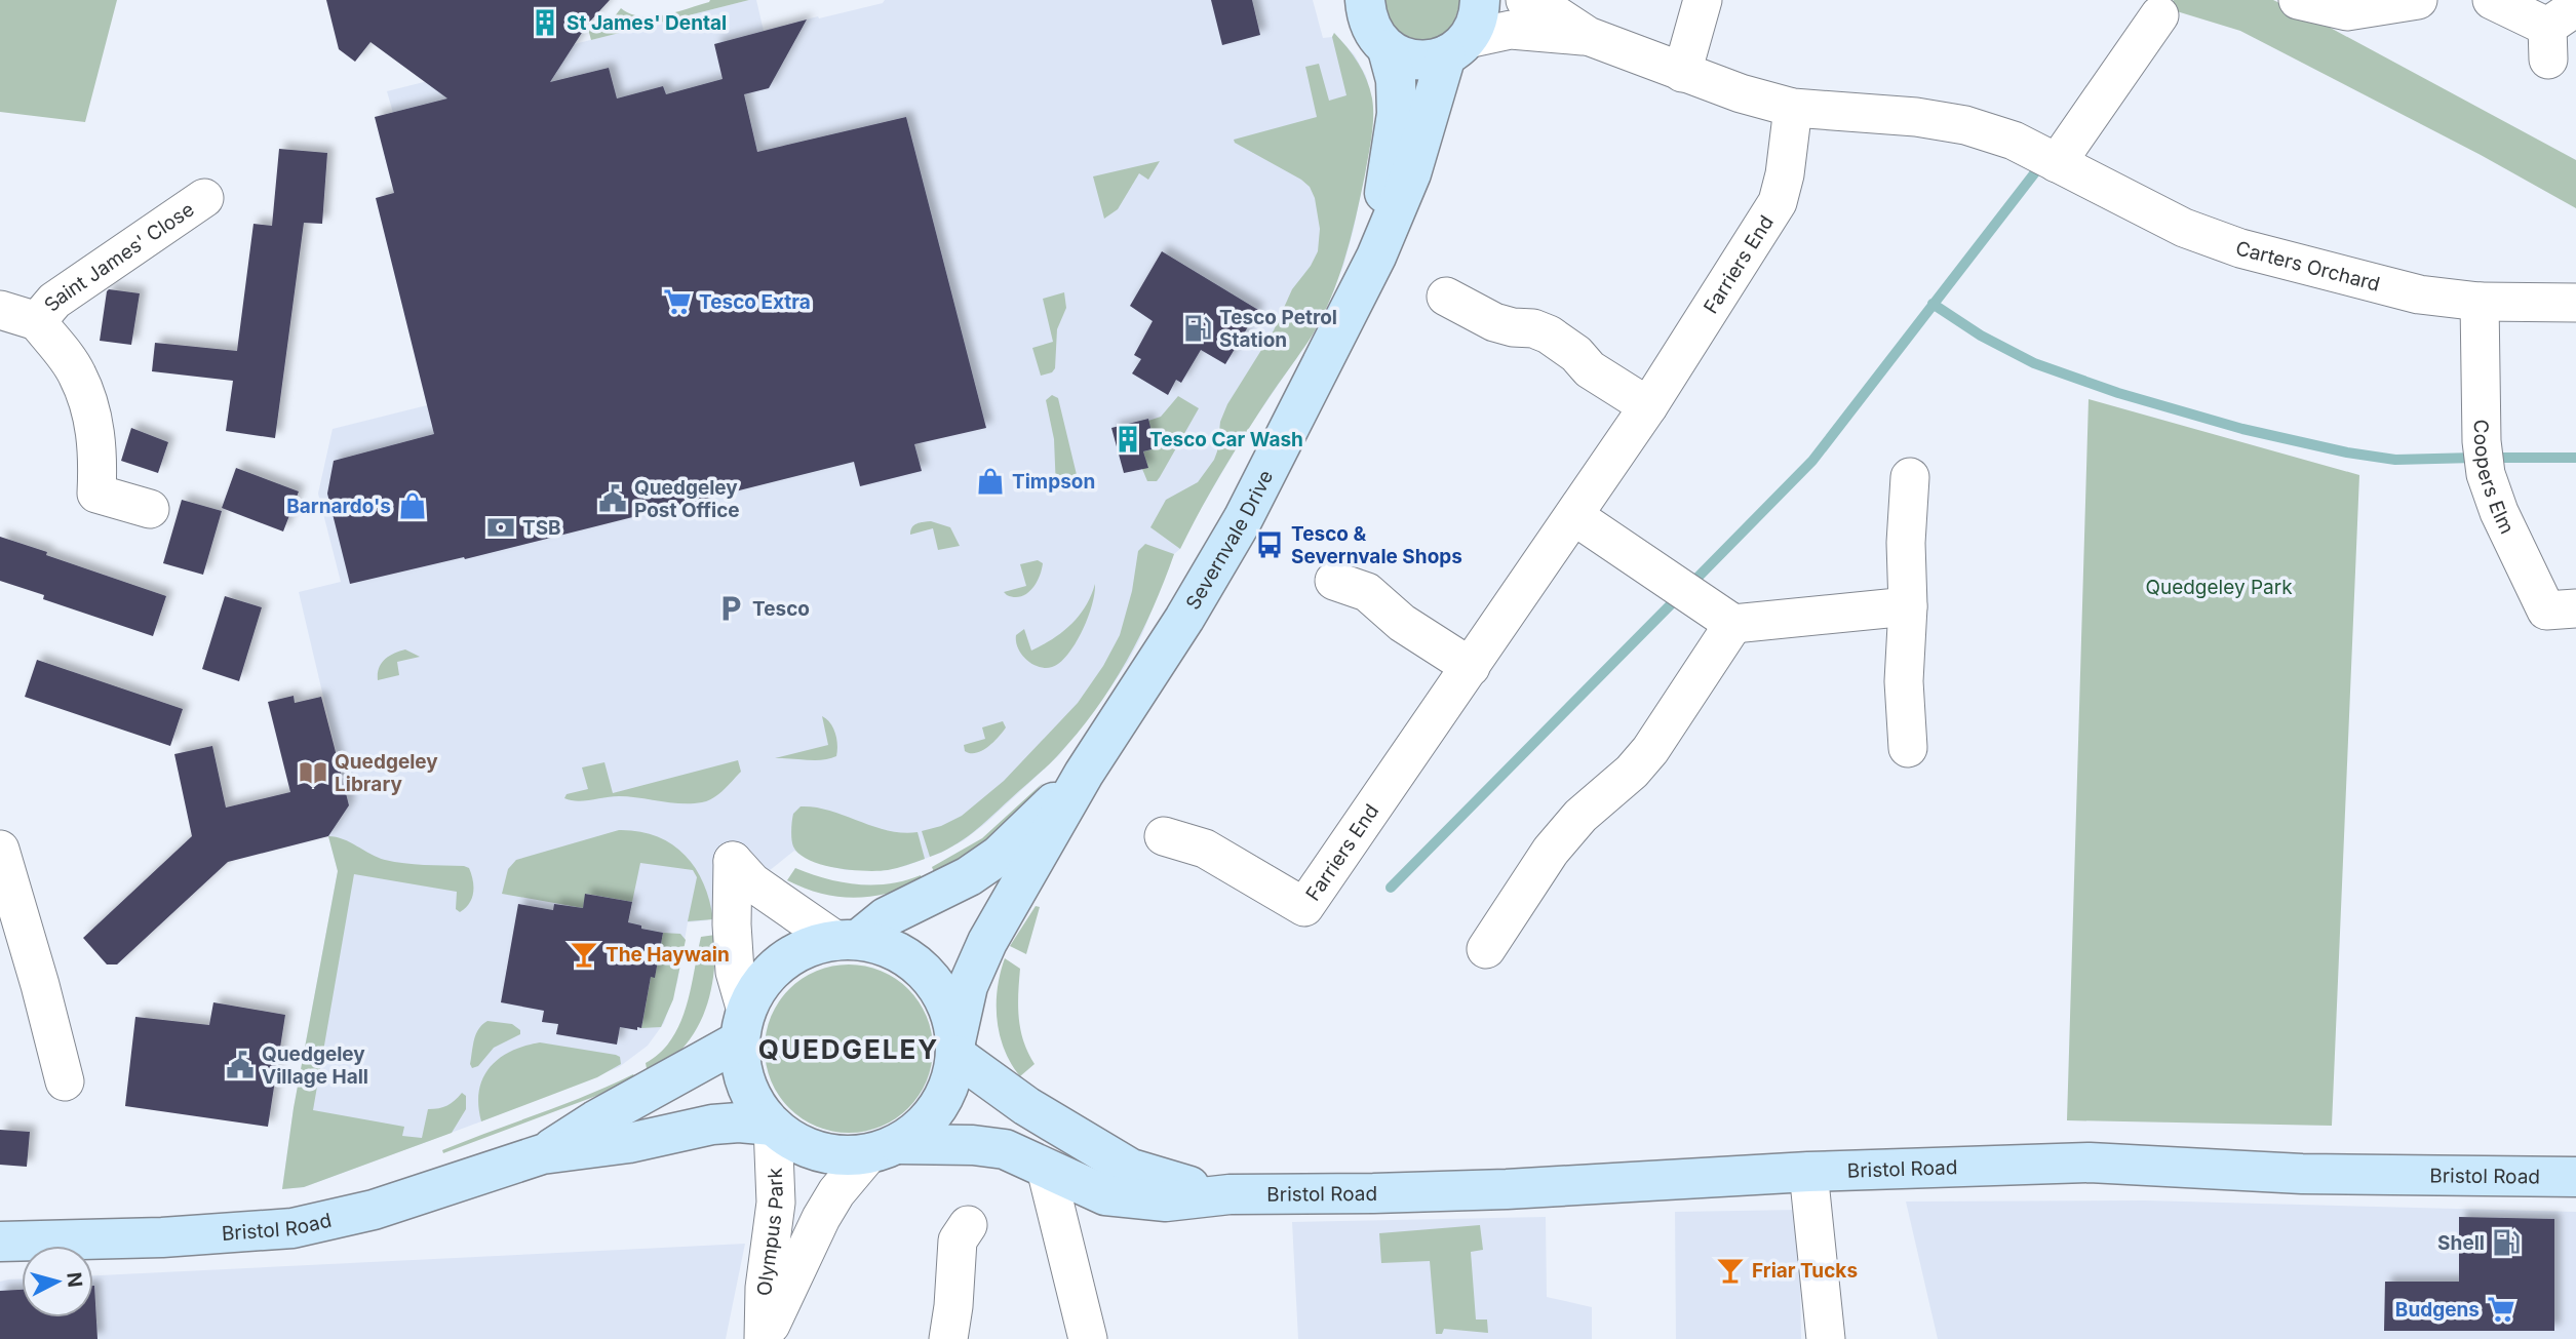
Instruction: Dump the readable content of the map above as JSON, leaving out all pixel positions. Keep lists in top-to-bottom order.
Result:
{
  "streets": {
    "main road": ["Severnvale Drive", "Bristol Road"],
    "street": [
      "Saint James' Close",
      "Farriers End",
      "Carters Orchard",
      "Coopers Elm",
      "Olympus Park"
    ]
  },
  "crossings": [
    ["Farriers End", "Carters Orchard"],
    ["Carters Orchard", "Coopers Elm"],
    ["Carters Orchard", "Severnvale Drive"],
    ["Severnvale Drive", "Bristol Road"],
    ["Severnvale Drive", "Olympus Park"],
    ["Bristol Road", "Olympus Park"]
  ],
  "districts": ["QUEDGELEY"],
  "parks": ["Quedgeley Park"],
  "places": {
    "building": ["St James' Dental", "Tesco Car Wash"],
    "supermarket": ["Tesco Extra", "Budgens"],
    "fuel station": ["Tesco Petrol Station", "Shell"],
    "shop": ["Timpson", "Barnardo's"],
    "public building": ["Quedgeley Post Office", "Quedgeley Village Hall"],
    "bank": ["TSB"],
    "bus stop": ["Tesco & Severnvale Shops"],
    "parking": ["Tesco"],
    "library": ["Quedgeley Library"],
    "bar": ["The Haywain", "Friar Tucks"]
  },
  "north": "right"
}
